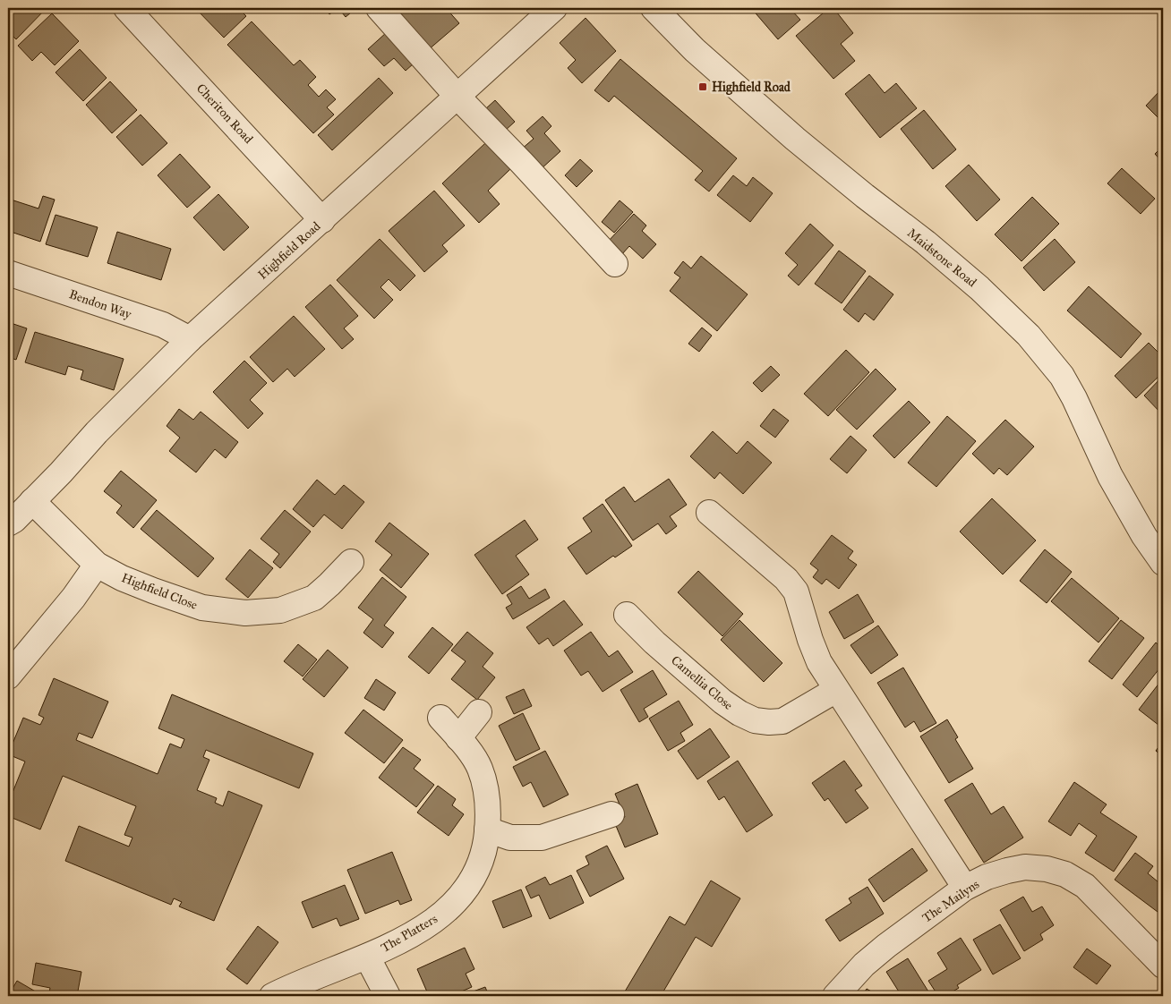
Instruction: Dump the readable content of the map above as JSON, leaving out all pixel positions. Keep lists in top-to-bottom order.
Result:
{
  "streets": {
    "street": [
      "Cheriton Road",
      "Highfield Road",
      "Maidstone Road",
      "Bendon Way",
      "Highfield Close",
      "Camellia Close",
      "The Mailyns",
      "The Platters"
    ]
  },
  "crossings": [
    ["Cheriton Road", "Highfield Road"],
    ["Highfield Road", "Bendon Way"],
    ["Highfield Road", "Highfield Close"]
  ],
  "places": {
    "transit": ["Highfield Road"]
  }
}
